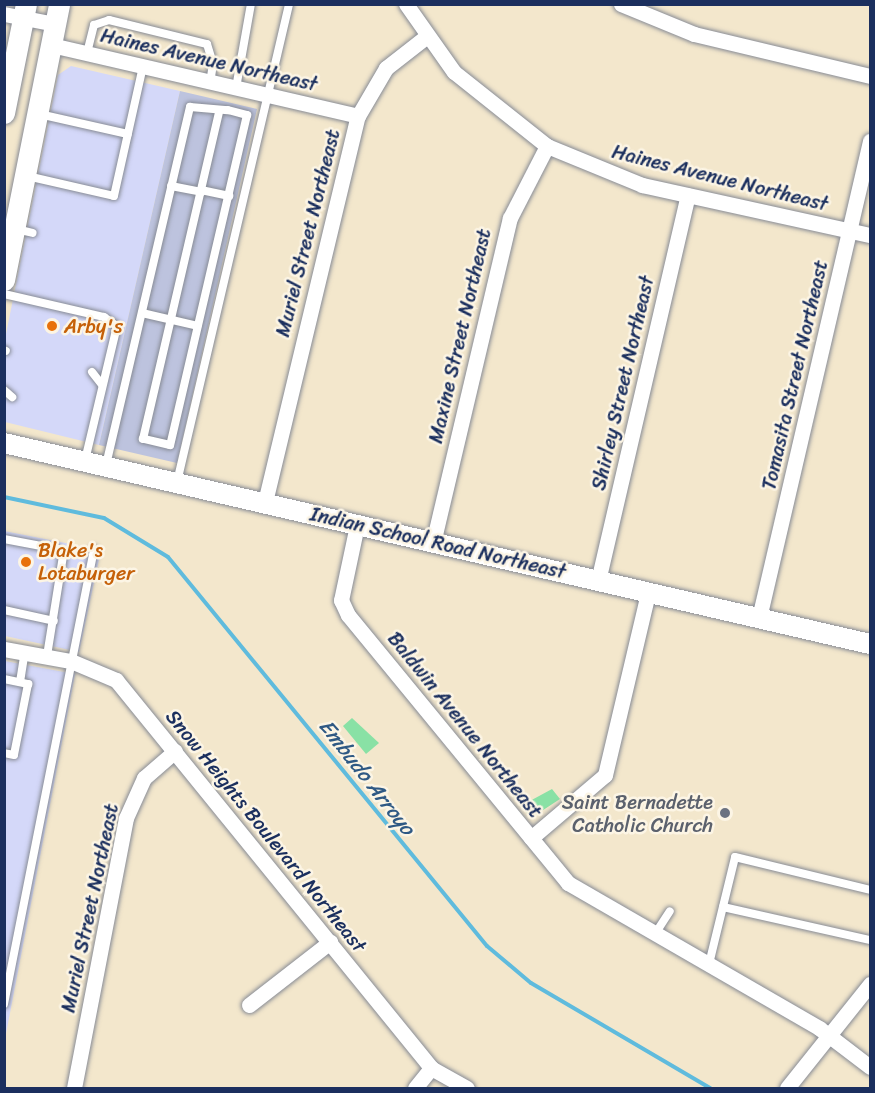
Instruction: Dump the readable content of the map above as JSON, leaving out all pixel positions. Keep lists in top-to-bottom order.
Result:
{
  "streets": {
    "street": [
      "Haines Avenue Northeast",
      "Muriel Street Northeast",
      "Maxine Street Northeast",
      "Tomasita Street Northeast",
      "Shirley Street Northeast",
      "Indian School Road Northeast",
      "Baldwin Avenue Northeast",
      "Snow Heights Boulevard Northeast"
    ]
  },
  "crossings": [
    ["Haines Avenue Northeast", "Muriel Street Northeast"],
    ["Haines Avenue Northeast", "Maxine Street Northeast"],
    ["Haines Avenue Northeast", "Tomasita Street Northeast"],
    ["Haines Avenue Northeast", "Shirley Street Northeast"],
    ["Muriel Street Northeast", "Indian School Road Northeast"],
    ["Muriel Street Northeast", "Snow Heights Boulevard Northeast"],
    ["Maxine Street Northeast", "Indian School Road Northeast"],
    ["Tomasita Street Northeast", "Indian School Road Northeast"],
    ["Shirley Street Northeast", "Indian School Road Northeast"],
    ["Indian School Road Northeast", "Baldwin Avenue Northeast"]
  ],
  "water": ["Embudo Arroyo"],
  "places": ["Arby's", "Blake's Lotaburger", "Saint Bernadette Catholic Church"]
}
